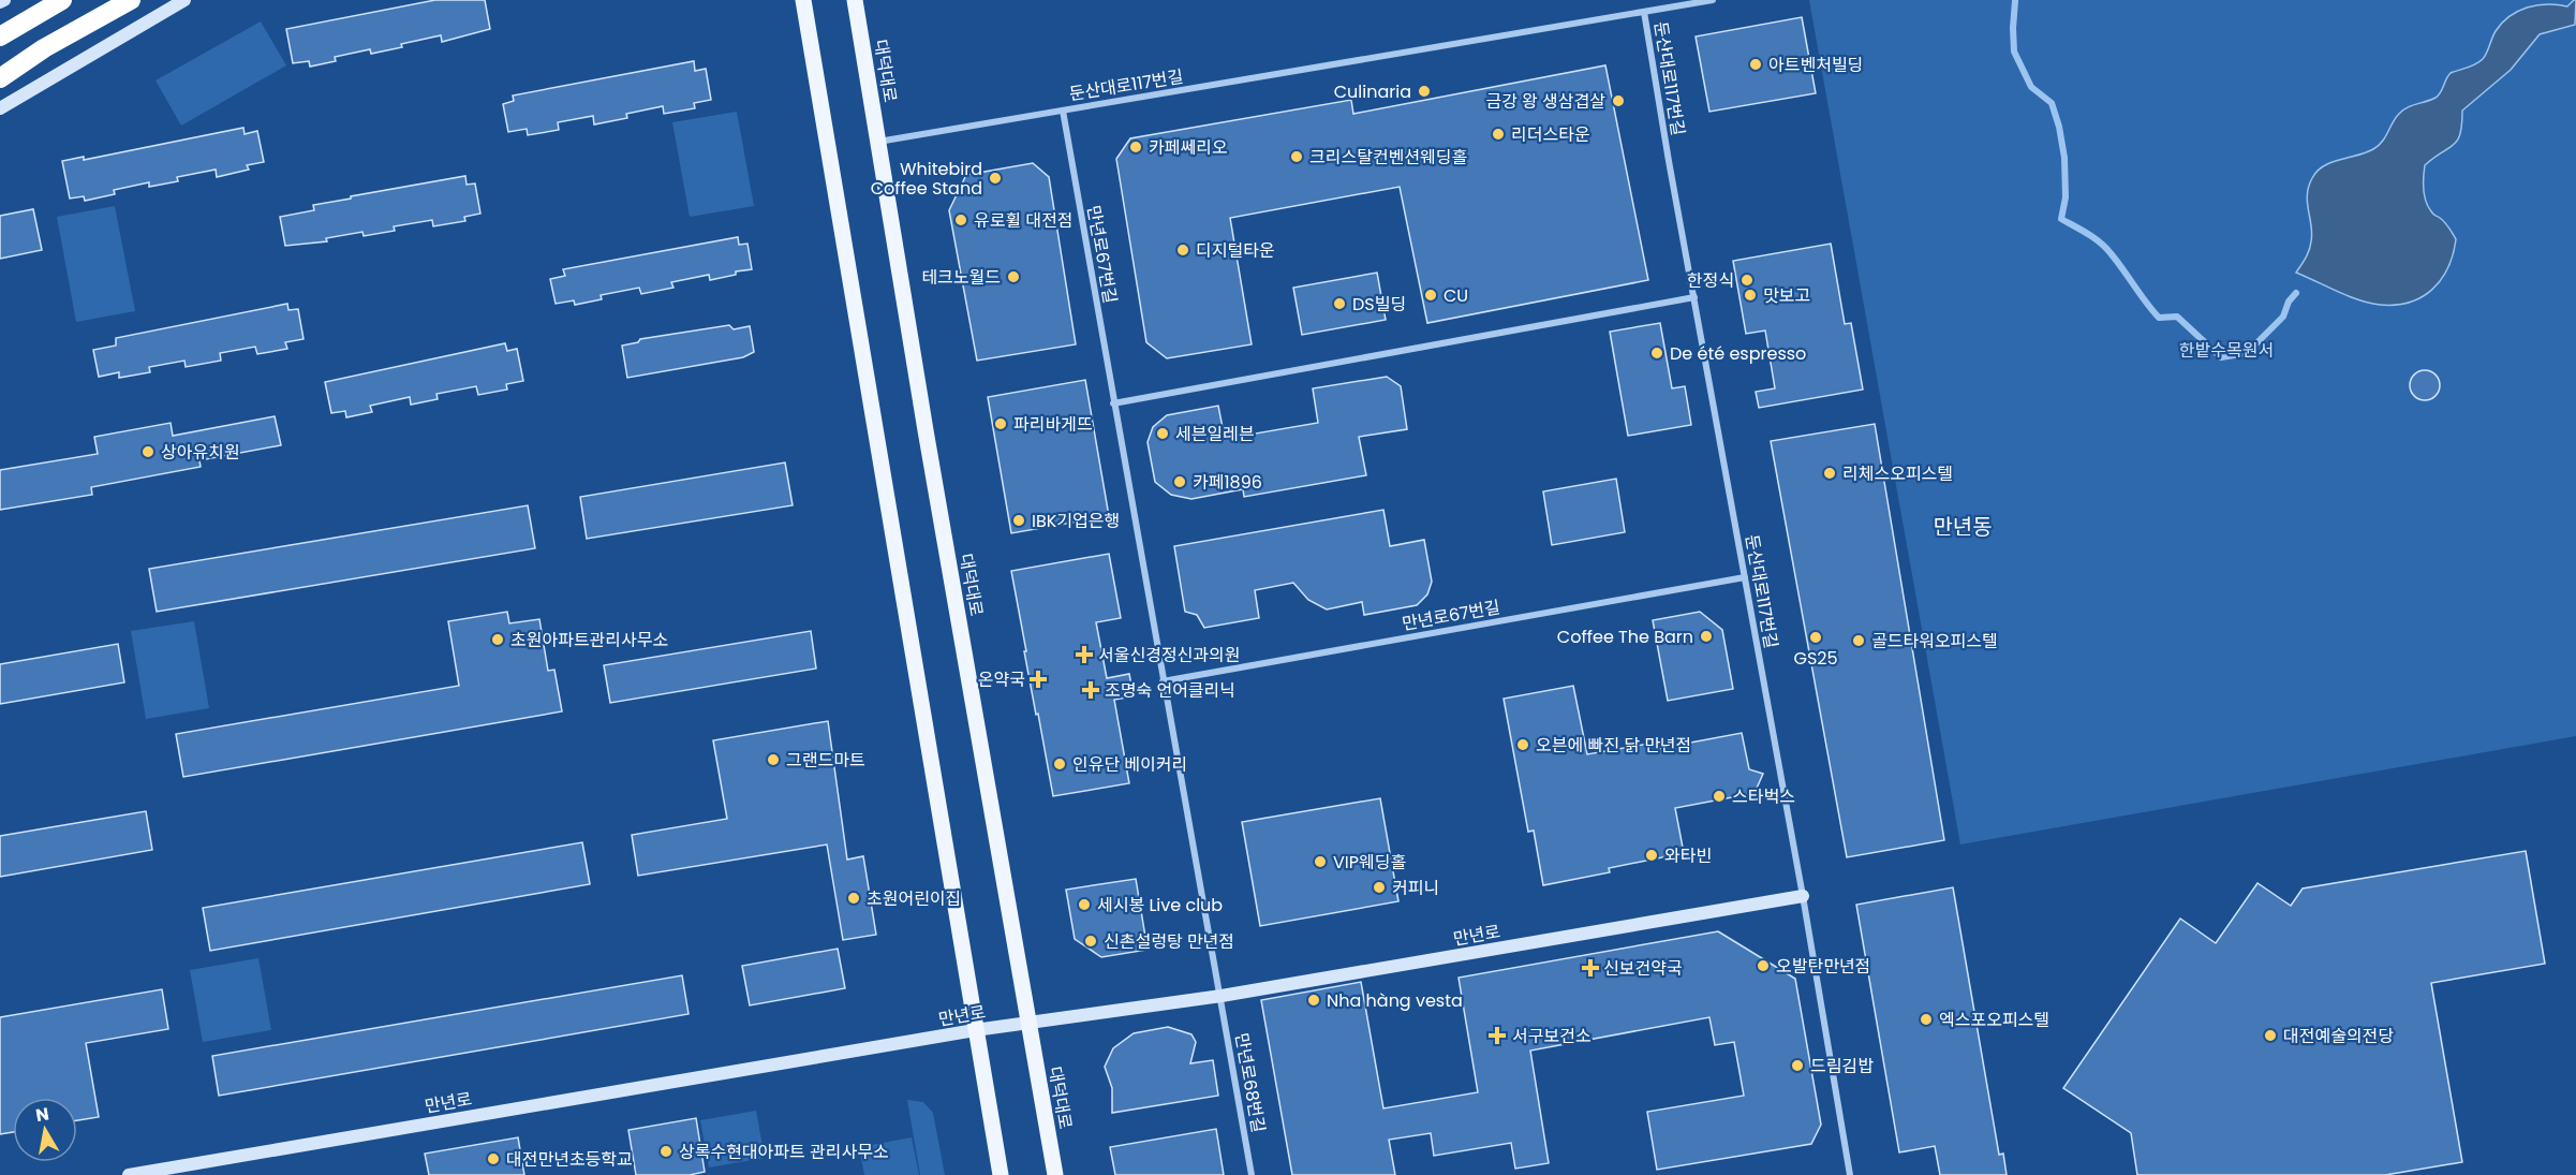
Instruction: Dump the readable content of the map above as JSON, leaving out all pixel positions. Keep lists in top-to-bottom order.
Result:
{
  "streets": {
    "main road": ["대덕대로"],
    "street": [
      "둔산대로117번길",
      "만년로67번길",
      "만년로",
      "만년로68번길"
    ]
  },
  "crossings": [
    ["대덕대로", "둔산대로117번길"],
    ["대덕대로", "만년로"],
    ["둔산대로117번길", "만년로67번길"],
    ["둔산대로117번길", "만년로"],
    ["만년로67번길", "만년로"],
    ["만년로67번길", "만년로68번길"],
    ["만년로", "만년로68번길"]
  ],
  "districts": ["만년동"],
  "parks": ["한밭수목원서"],
  "places": {
    "other": [
      "아트벤처빌딩",
      "Culinaria",
      "금강 왕 생삼겹살",
      "리더스타운",
      "카페쎄리오",
      "크리스탈컨벤션웨딩홀",
      "Whitebird Coffee Stand",
      "유로휠 대전점",
      "디지털타운",
      "테크노월드",
      "한정식",
      "CU",
      "맛보고",
      "DS빌딩",
      "De été espresso",
      "파리바게뜨",
      "세븐일레븐",
      "상아유치원",
      "리체스오피스텔",
      "카페1896",
      "IBK기업은행",
      "Coffee The Barn",
      "GS25",
      "초원아파트관리사무소",
      "골드타워오피스텔",
      "오븐에 빠진 닭 만년점",
      "그랜드마트",
      "인유단 베이커리",
      "스타벅스",
      "와타빈",
      "VIP웨딩홀",
      "커피니",
      "초원어린이집",
      "세시봉 Live club",
      "신촌설렁탕 만년점",
      "오발탄만년점",
      "Nha hàng vesta",
      "엑스포오피스텔",
      "대전예술의전당",
      "드림김밥",
      "상록수현대아파트 관리사무소",
      "대전만년초등학교"
    ],
    "health": [
      "서울신경정신과의원",
      "온약국",
      "조명숙 언어클리닉",
      "신보건약국",
      "서구보건소"
    ]
  },
  "north": "top"
}
